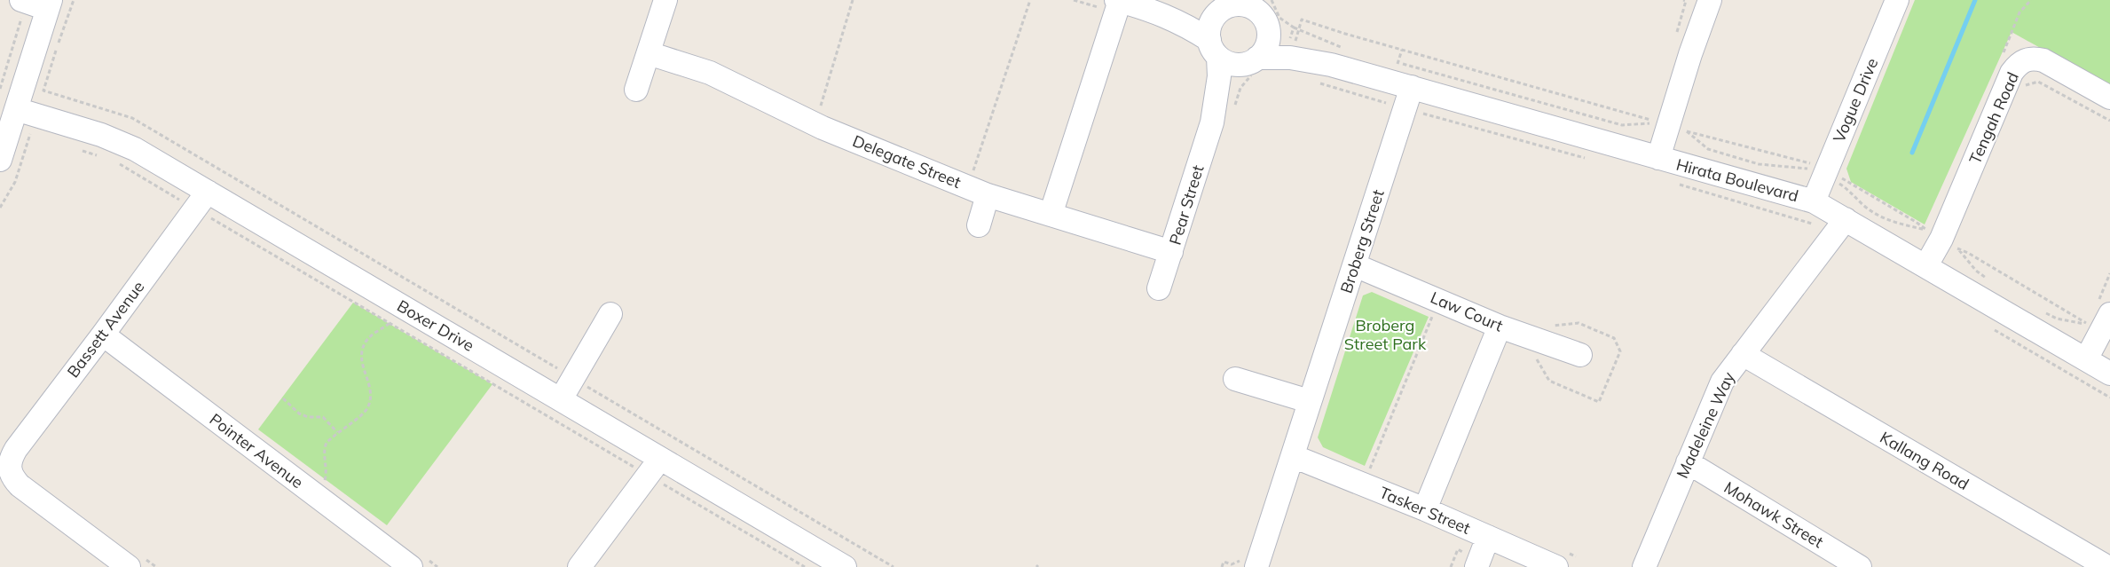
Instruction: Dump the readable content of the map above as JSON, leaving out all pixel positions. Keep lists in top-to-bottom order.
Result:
{
  "streets": {
    "street": [
      "Vogue Drive",
      "Tengah Road",
      "Delegate Street",
      "Hirata Boulevard",
      "Pear Street",
      "Broberg Street",
      "Law Court",
      "Boxer Drive",
      "Bassett Avenue",
      "Madeleine Way",
      "Pointer Avenue",
      "Kallang Road",
      "Tasker Street",
      "Mohawk Street"
    ]
  },
  "crossings": [
    ["Vogue Drive", "Hirata Boulevard"],
    ["Tengah Road", "Hirata Boulevard"],
    ["Delegate Street", "Pear Street"],
    ["Hirata Boulevard", "Pear Street"],
    ["Hirata Boulevard", "Broberg Street"],
    ["Hirata Boulevard", "Madeleine Way"],
    ["Broberg Street", "Law Court"],
    ["Broberg Street", "Tasker Street"],
    ["Boxer Drive", "Bassett Avenue"],
    ["Bassett Avenue", "Pointer Avenue"],
    ["Madeleine Way", "Kallang Road"],
    ["Madeleine Way", "Mohawk Street"]
  ],
  "parks": ["Broberg Street Park"]
}
